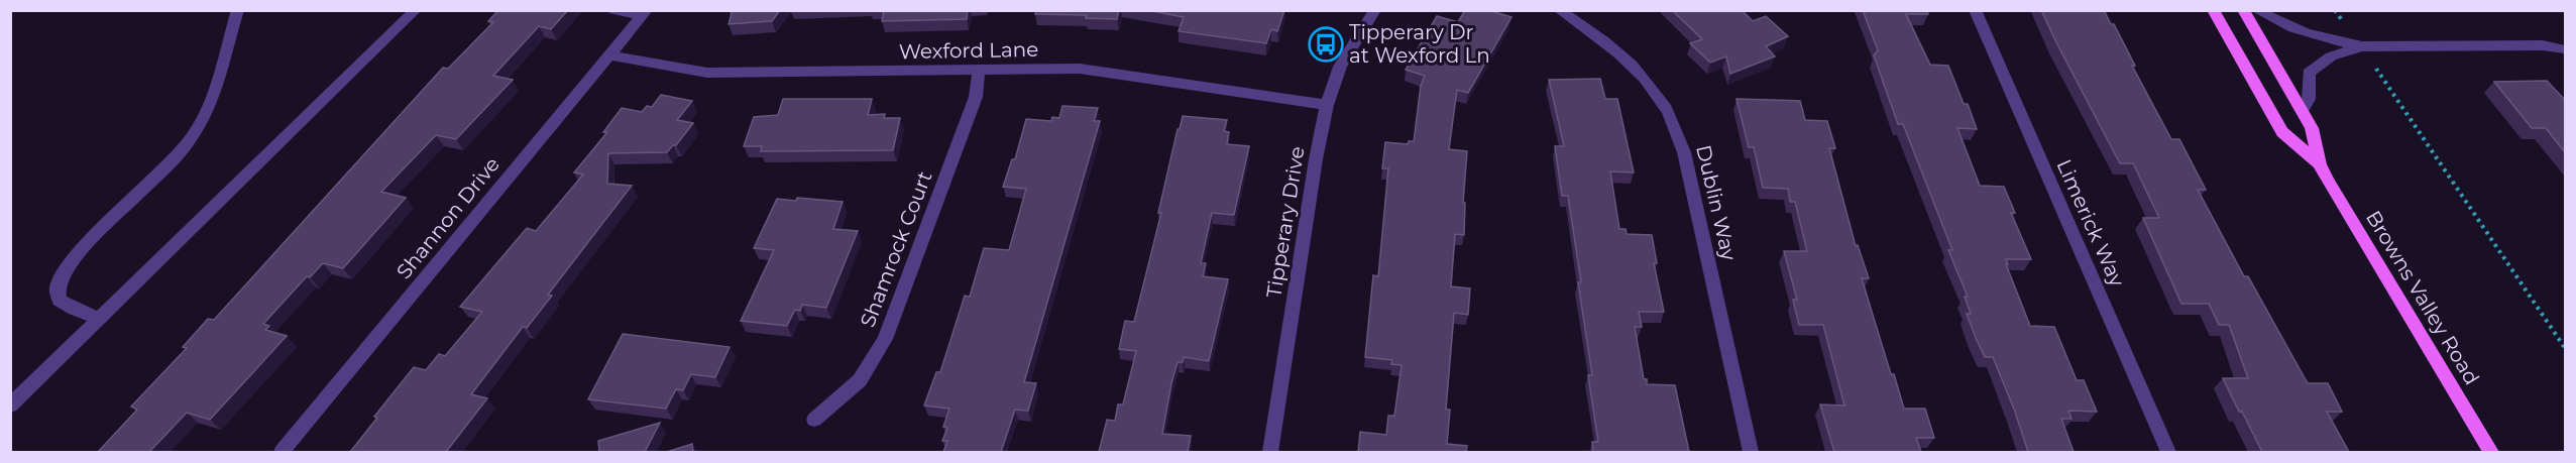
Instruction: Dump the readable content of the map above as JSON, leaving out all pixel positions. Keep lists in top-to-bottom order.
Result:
{
  "streets": {
    "main road": ["Browns Valley Road"],
    "street": [
      "Wexford Lane",
      "Dublin Way",
      "Shannon Drive",
      "Tipperary Drive",
      "Limerick Way",
      "Shamrock Court"
    ]
  },
  "crossings": [
    ["Wexford Lane", "Shannon Drive"],
    ["Wexford Lane", "Tipperary Drive"],
    ["Wexford Lane", "Shamrock Court"]
  ],
  "places": {
    "bus stop": ["Tipperary Dr at Wexford Ln"]
  }
}
